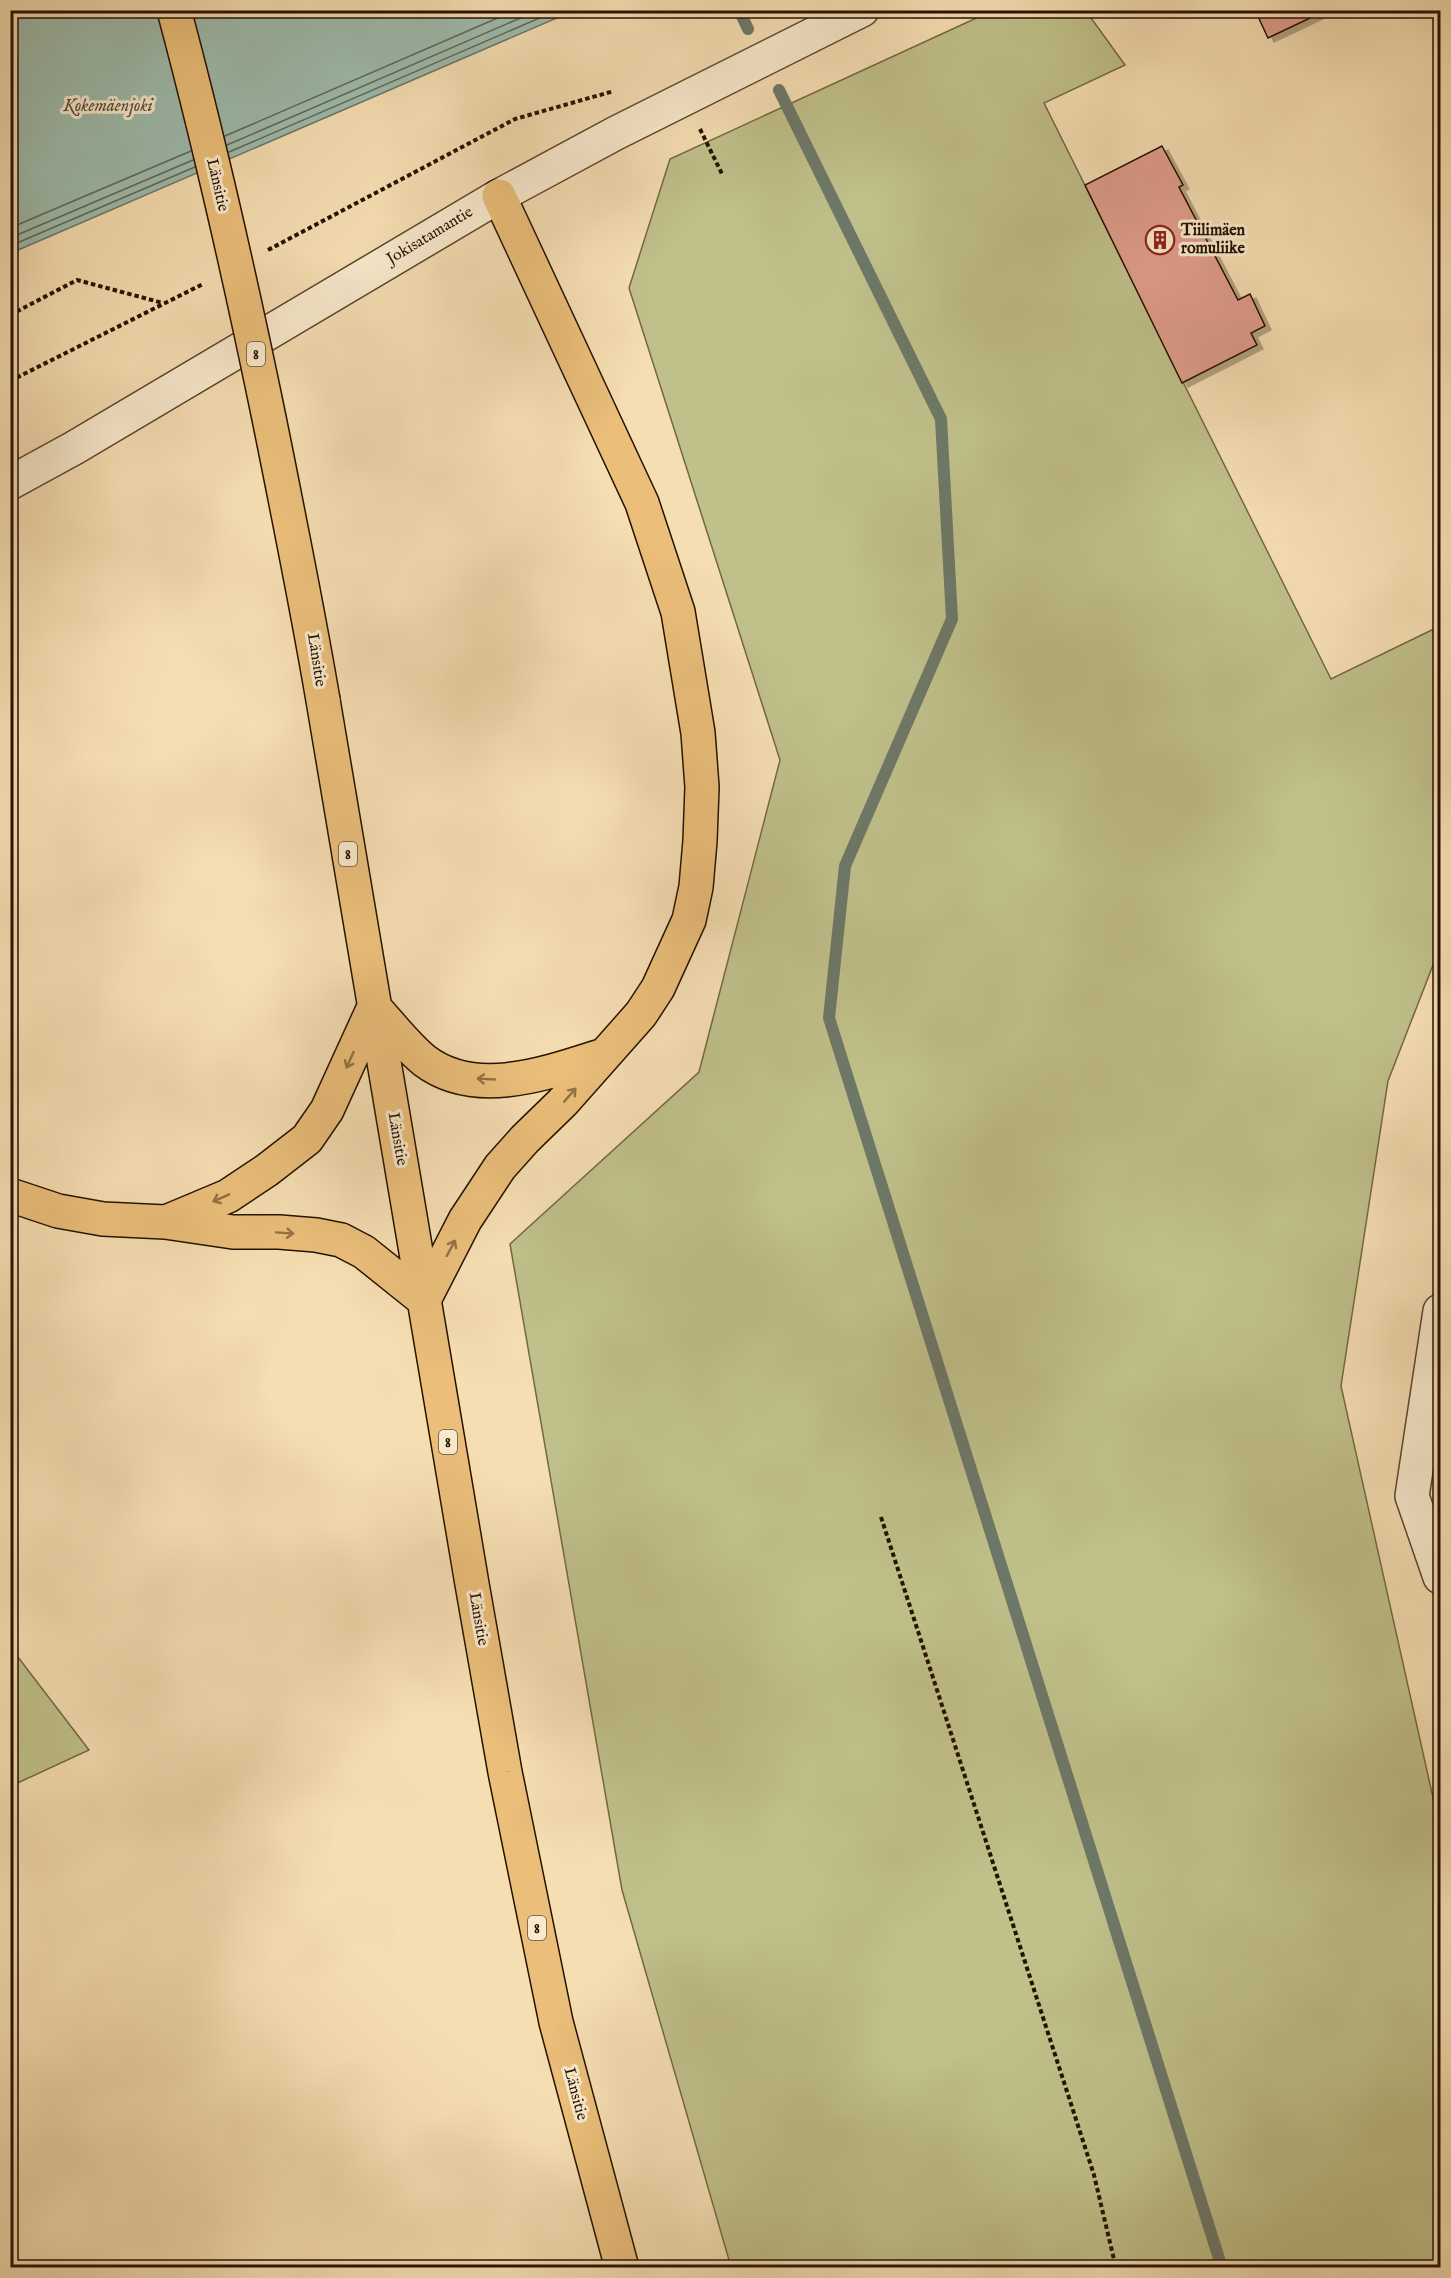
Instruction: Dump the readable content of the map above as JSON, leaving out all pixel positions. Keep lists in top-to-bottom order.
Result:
{
  "streets": {
    "highway": ["Länsitie", "8"],
    "street": ["Jokisatamantie"]
  },
  "water": ["Kokemäenjoki"],
  "places": {
    "building": ["Tiilimäen romuliike"]
  }
}
